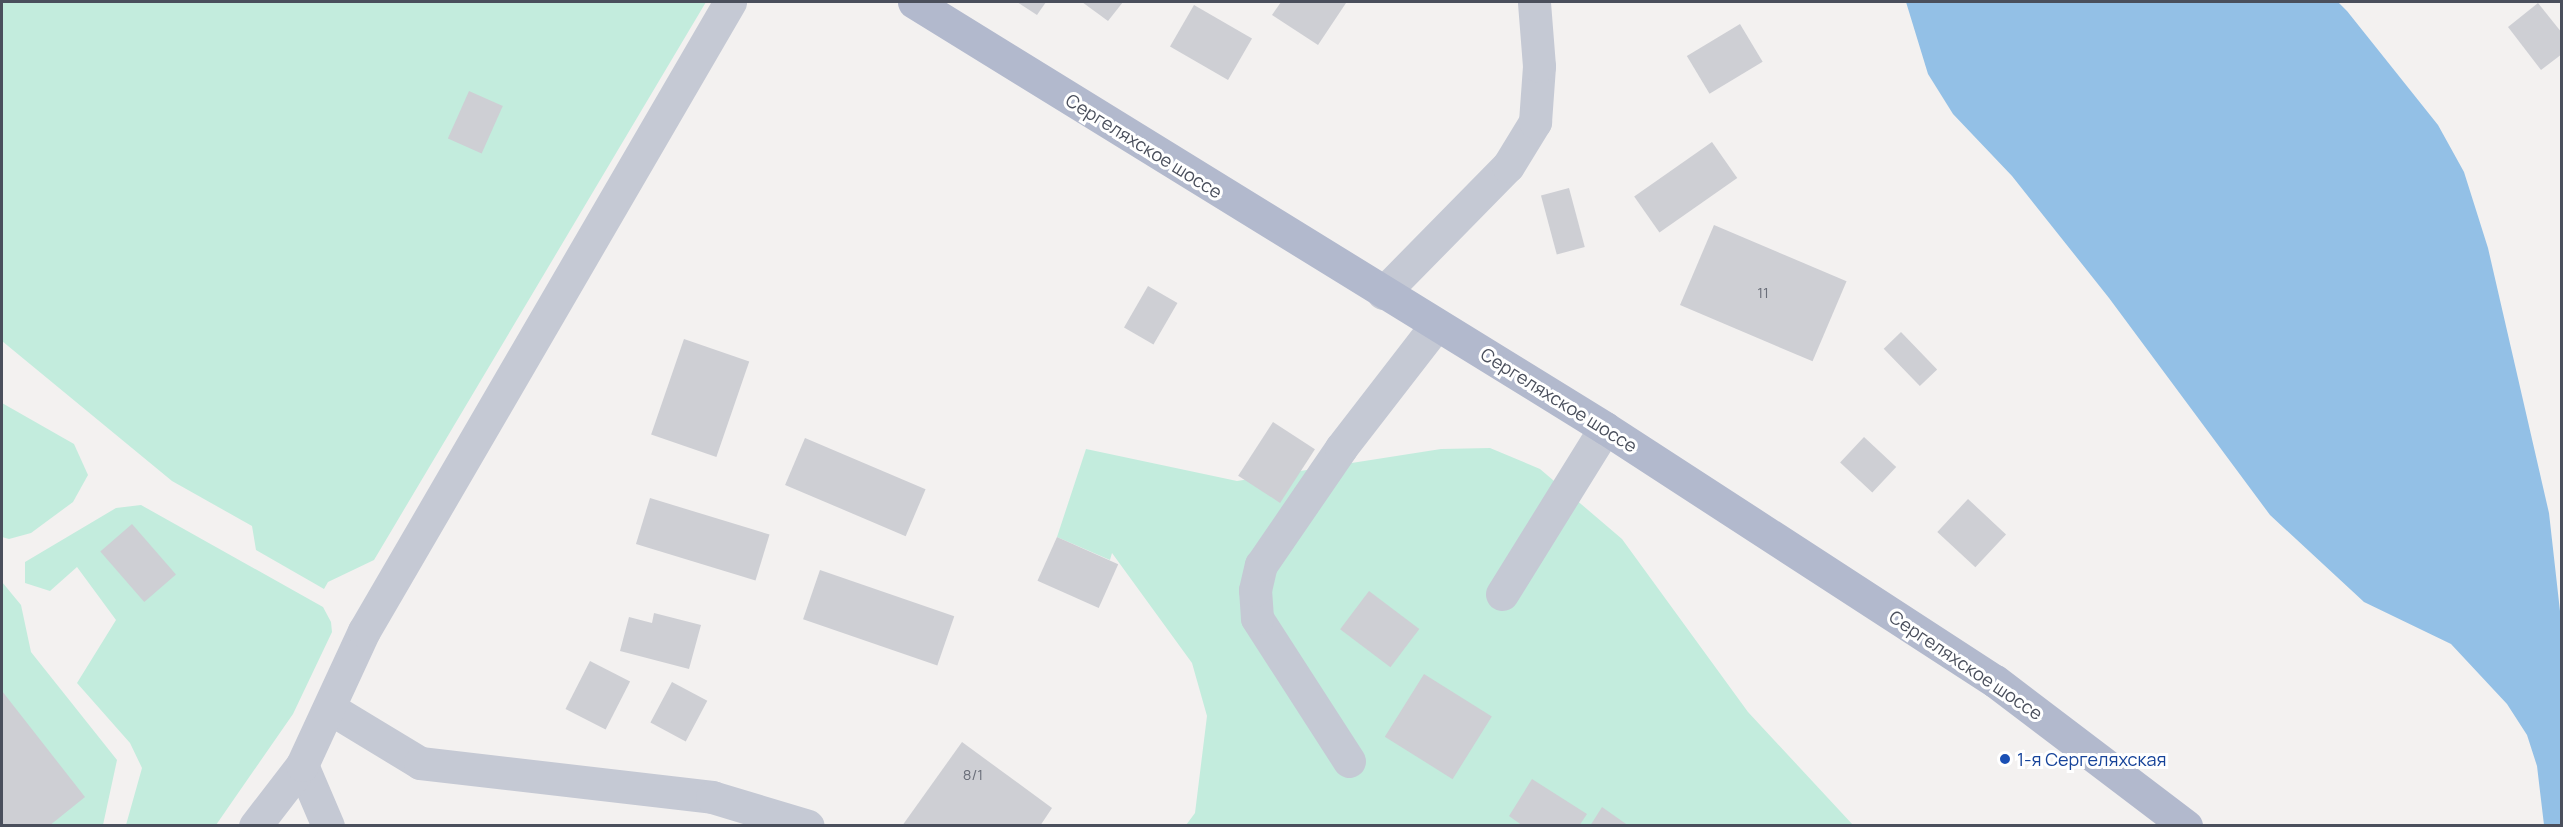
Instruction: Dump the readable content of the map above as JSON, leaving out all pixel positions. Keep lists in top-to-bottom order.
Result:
{
  "streets": {
    "main road": ["Сергеляхское шоссе"]
  },
  "places": ["1-я Сергеляхская"],
  "house_numbers": ["11", "8/1"]
}
